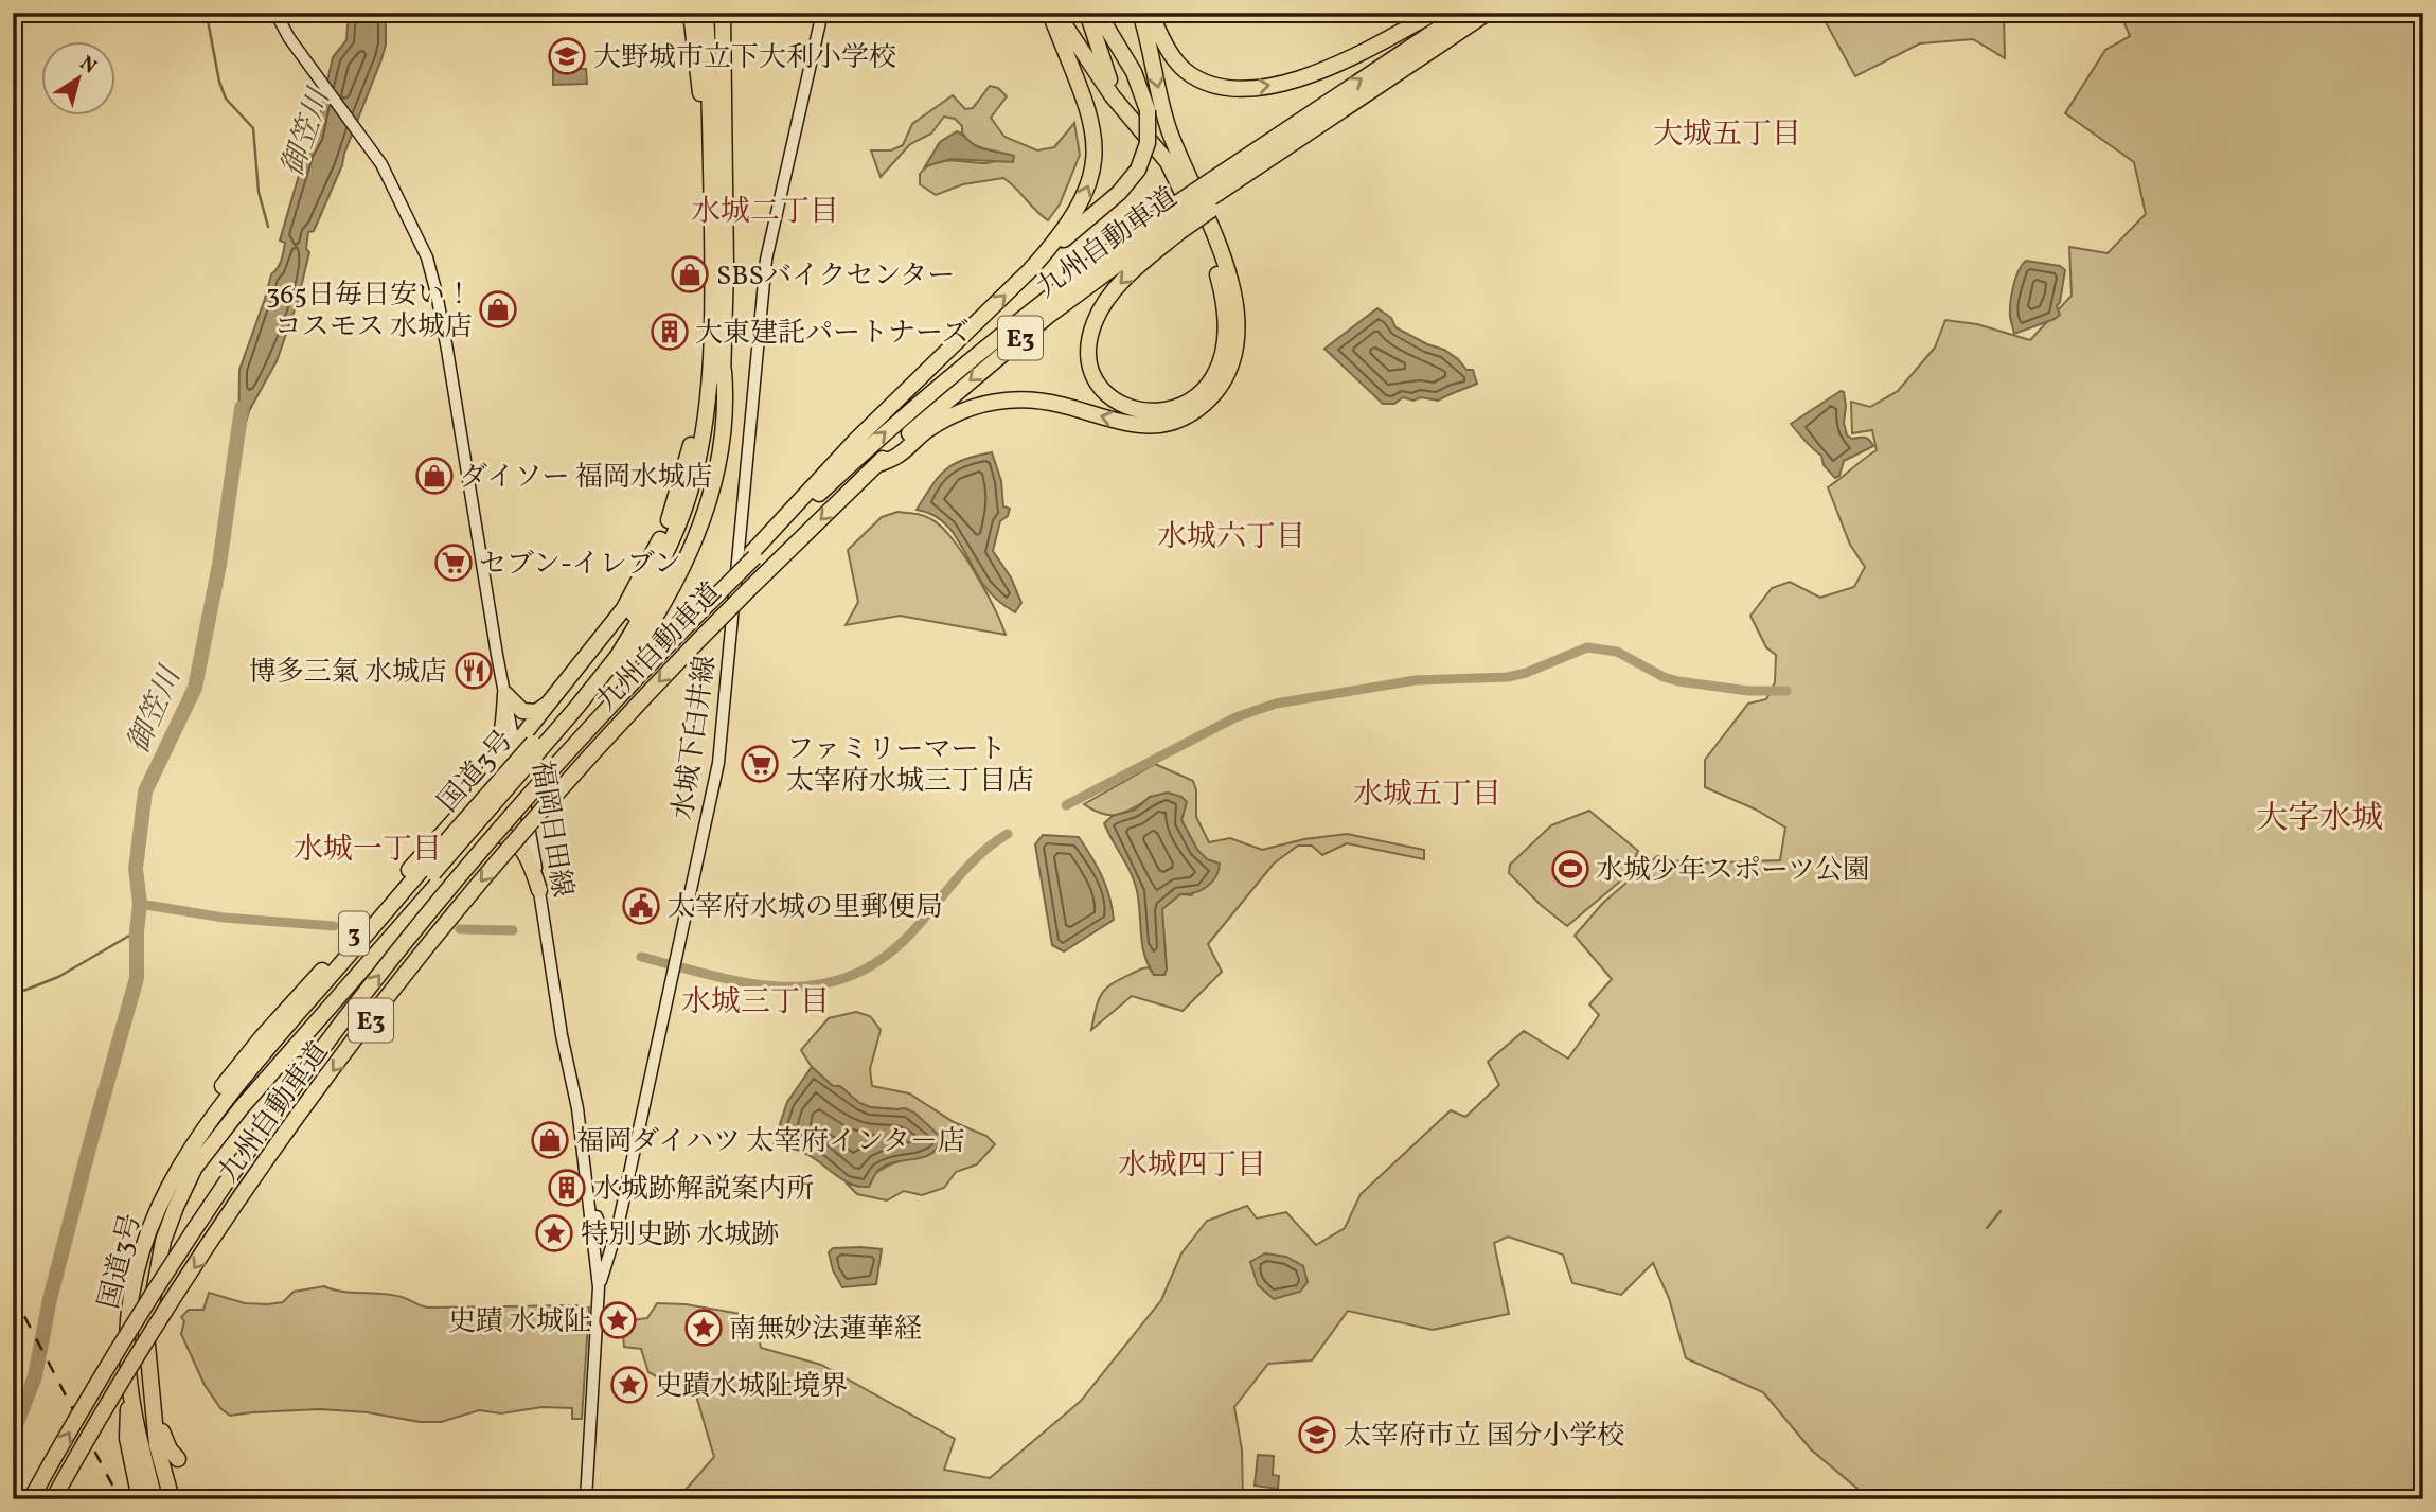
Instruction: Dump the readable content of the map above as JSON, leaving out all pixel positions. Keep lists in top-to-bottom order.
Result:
{
  "streets": {
    "highway": [
      "九州自動車道",
      "E3",
      "国道3号",
      "3"
    ],
    "main road": ["水城下臼井線", "福岡日田線"]
  },
  "crossings": [
    ["水城下臼井線", "福岡日田線"],
    ["国道3号", "3"],
    ["福岡日田線", "3"]
  ],
  "districts": [
    "大城五丁目",
    "水城二丁目",
    "水城六丁目",
    "水城五丁目",
    "大字水城",
    "水城一丁目",
    "水城三丁目",
    "水城四丁目"
  ],
  "water": ["御笠川"],
  "places": {
    "school or university": ["大野城市立下大利小学校", "太宰府市立 国分小学校"],
    "shop": [
      "SBSバイクセンター",
      "365日毎日安い！ コスモス 水城店",
      "ダイソー 福岡水城店",
      "福岡ダイハツ 太宰府インタ－店"
    ],
    "building": ["大東建託パートナーズ", "水城跡解説案内所"],
    "supermarket": ["セブン-イレブン", "ファミリーマート 太宰府水城三丁目店"],
    "restaurant": ["博多三氣 水城店"],
    "sports": ["水城少年スポーツ公園"],
    "public building": ["太宰府水城の里郵便局"],
    "place": [
      "特別史跡 水城跡",
      "史蹟 水城阯",
      "南無妙法蓮華経",
      "史蹟水城阯境界"
    ]
  },
  "north": "top right"
}
